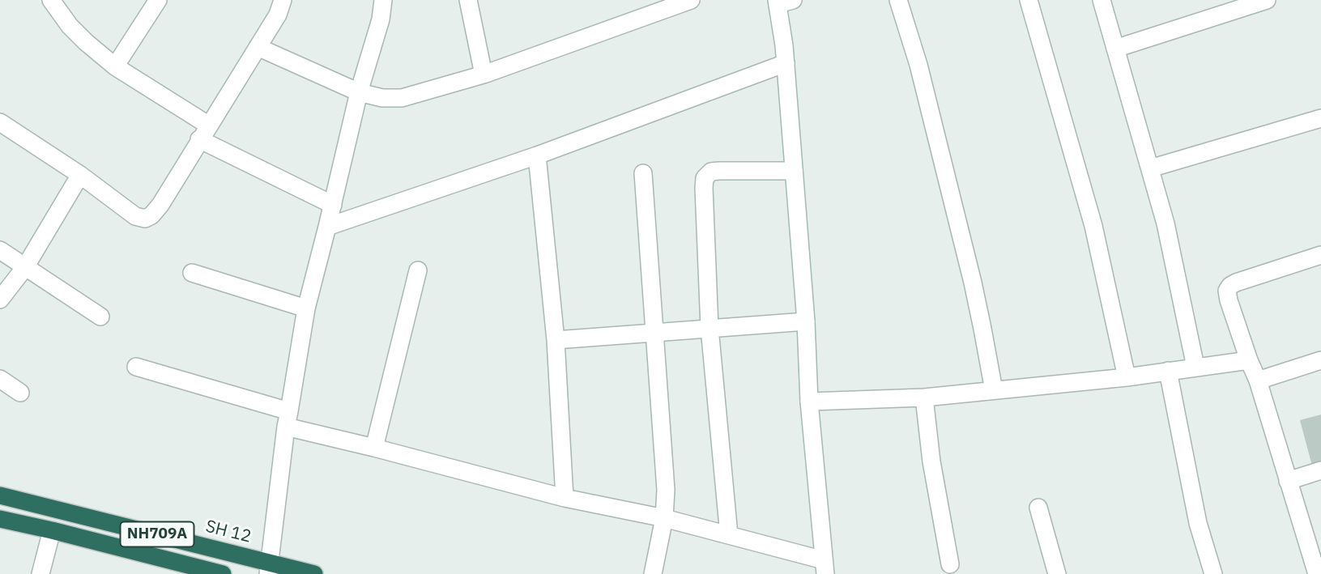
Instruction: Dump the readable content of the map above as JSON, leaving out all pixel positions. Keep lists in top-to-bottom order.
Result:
{
  "streets": {
    "highway": ["SH 12", "NH709A"]
  }
}
